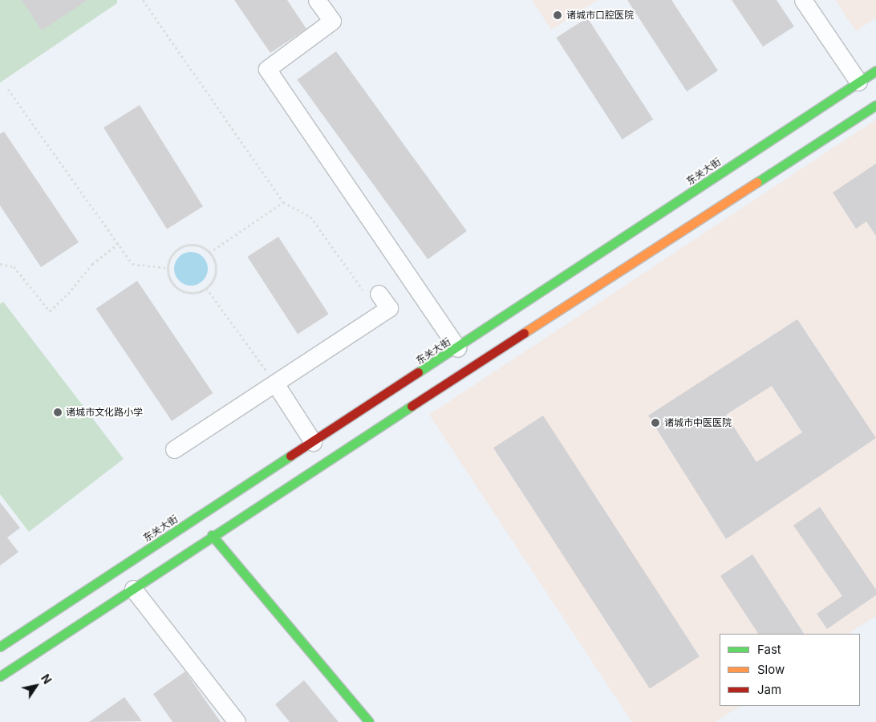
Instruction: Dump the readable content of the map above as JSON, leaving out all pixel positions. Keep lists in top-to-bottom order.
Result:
{
  "streets": {
    "main road": ["东关大街"]
  },
  "places": ["诸城市口腔医院", "诸城市文化路小学", "诸城市中医医院"],
  "legend": ["Fast", "Slow", "Jam"],
  "north": "top right"
}
